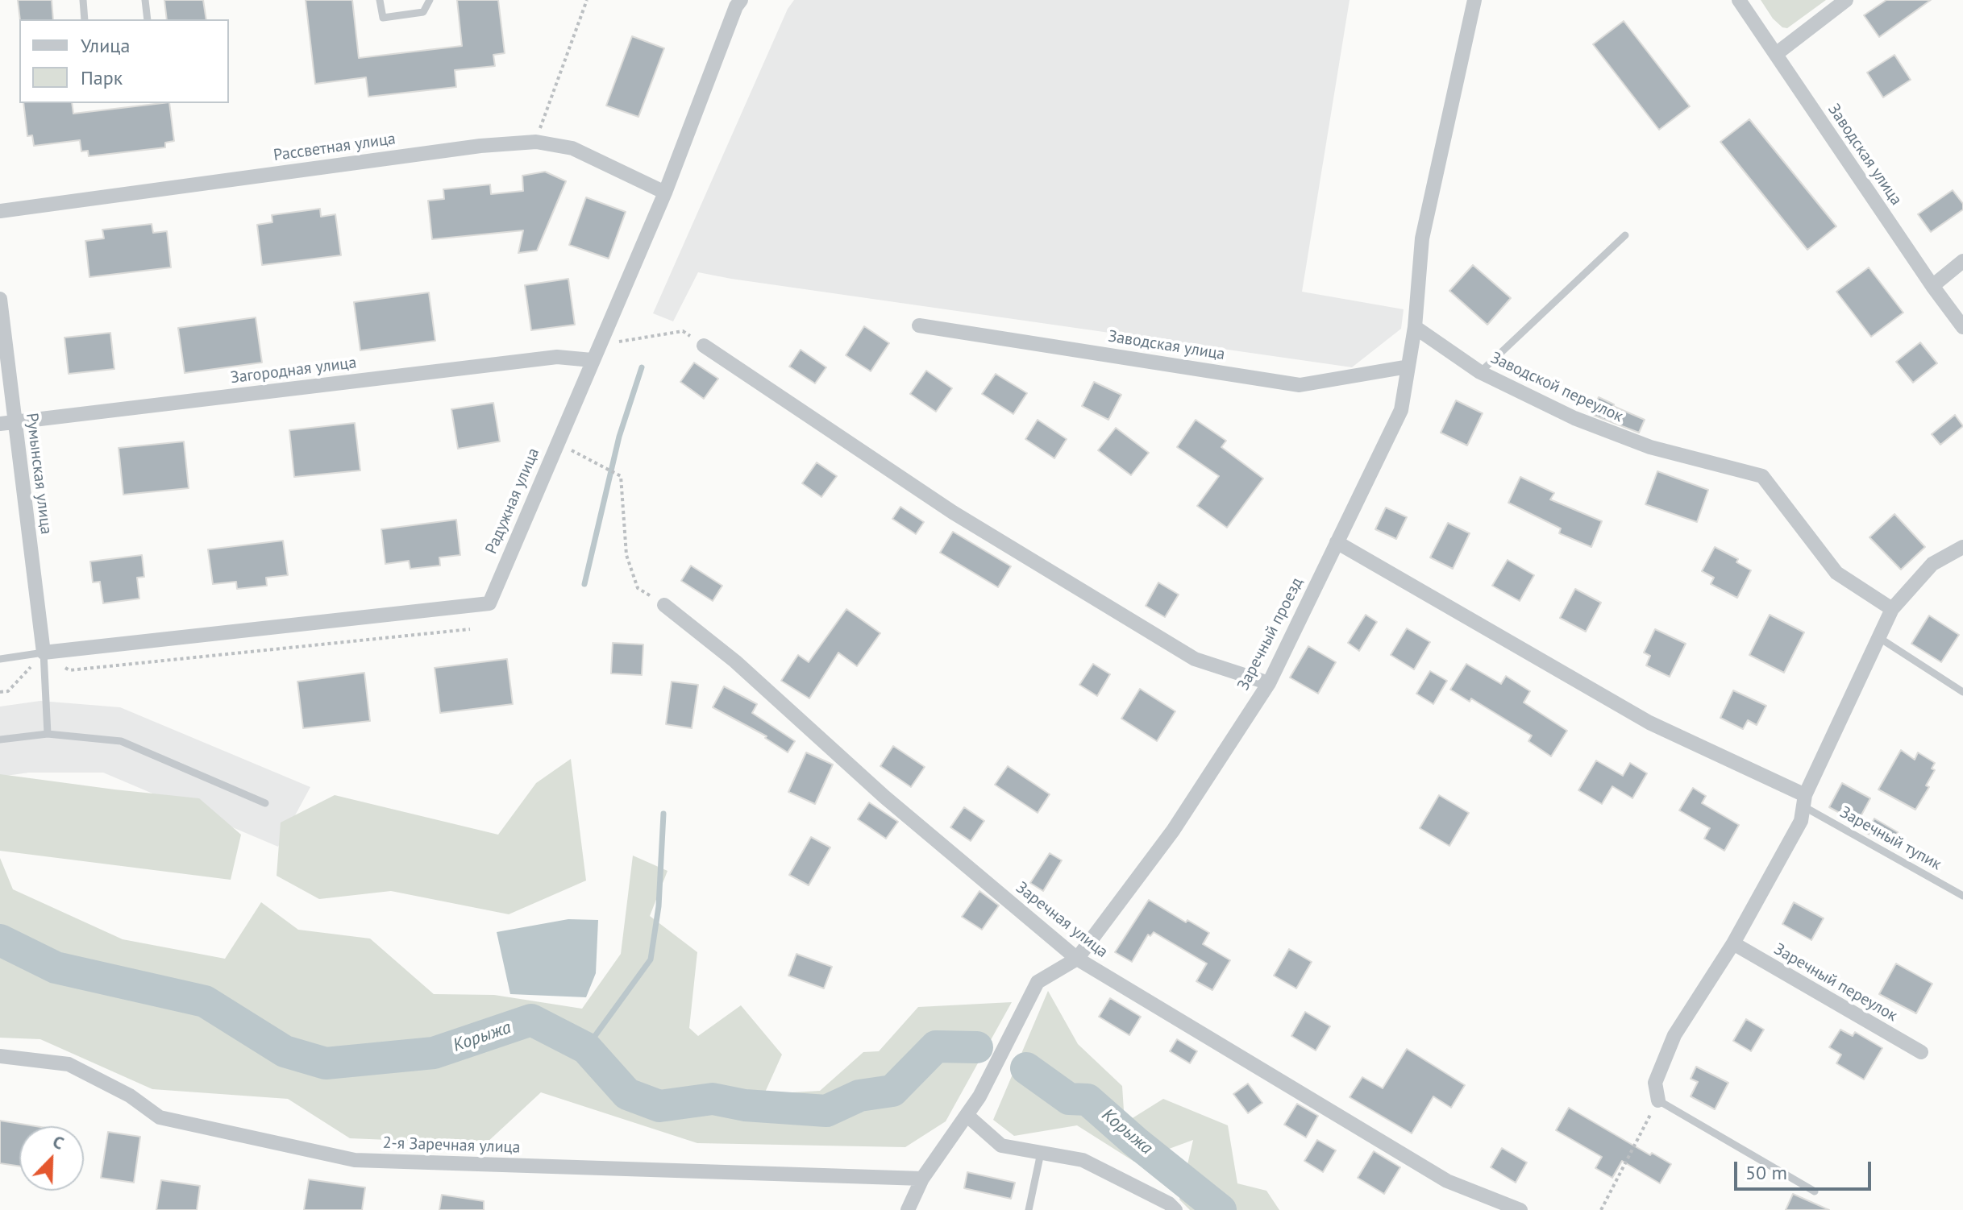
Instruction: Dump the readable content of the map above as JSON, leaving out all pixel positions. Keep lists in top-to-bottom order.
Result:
{
  "streets": {
    "street": [
      "Рассветная улица",
      "Заводская улица",
      "Загородная улица",
      "Заводской переулок",
      "Румынская улица",
      "Радужная улица",
      "Заречный проезд",
      "Заречная улица",
      "Заречный переулок",
      "2-я Заречная улица"
    ],
    "lane": ["Заречный тупик"]
  },
  "crossings": [
    ["Рассветная улица", "Радужная улица"],
    ["Заводская улица", "Заречный проезд"],
    ["Загородная улица", "Румынская улица"],
    ["Загородная улица", "Радужная улица"],
    ["Заводской переулок", "Заречный проезд"],
    ["Румынская улица", "Радужная улица"],
    ["Заречный проезд", "Заречная улица"]
  ],
  "water": ["Корыжа"],
  "legend": ["Улица", "Парк"],
  "scale_bar": "50 m",
  "north": "top right"
}
